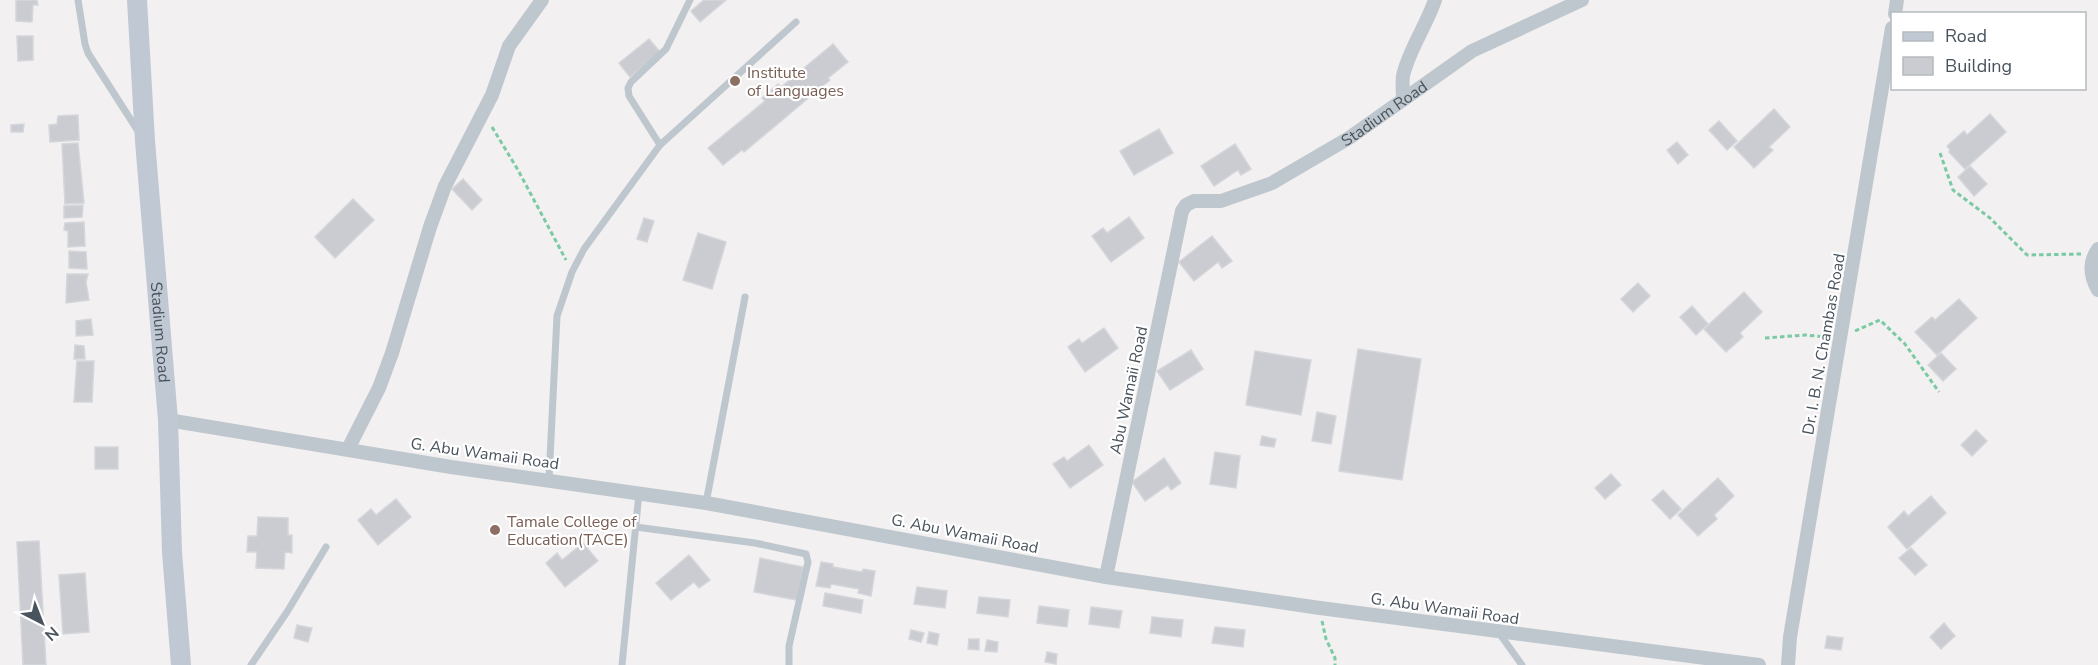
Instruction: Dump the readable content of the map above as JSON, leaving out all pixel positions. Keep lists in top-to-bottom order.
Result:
{
  "streets": {
    "main road": ["Stadium Road"],
    "street": ["Dr. I. B. N. Chambas Road", "Abu Wamaii Road", "G. Abu Wamaii Road"]
  },
  "crossings": [
    ["Stadium Road", "Abu Wamaii Road"],
    ["Stadium Road", "G. Abu Wamaii Road"],
    ["Abu Wamaii Road", "G. Abu Wamaii Road"]
  ],
  "places": ["Institute of Languages", "Tamale College of Education(TACE)"],
  "legend": ["Road", "Building"],
  "north": "bottom right"
}
